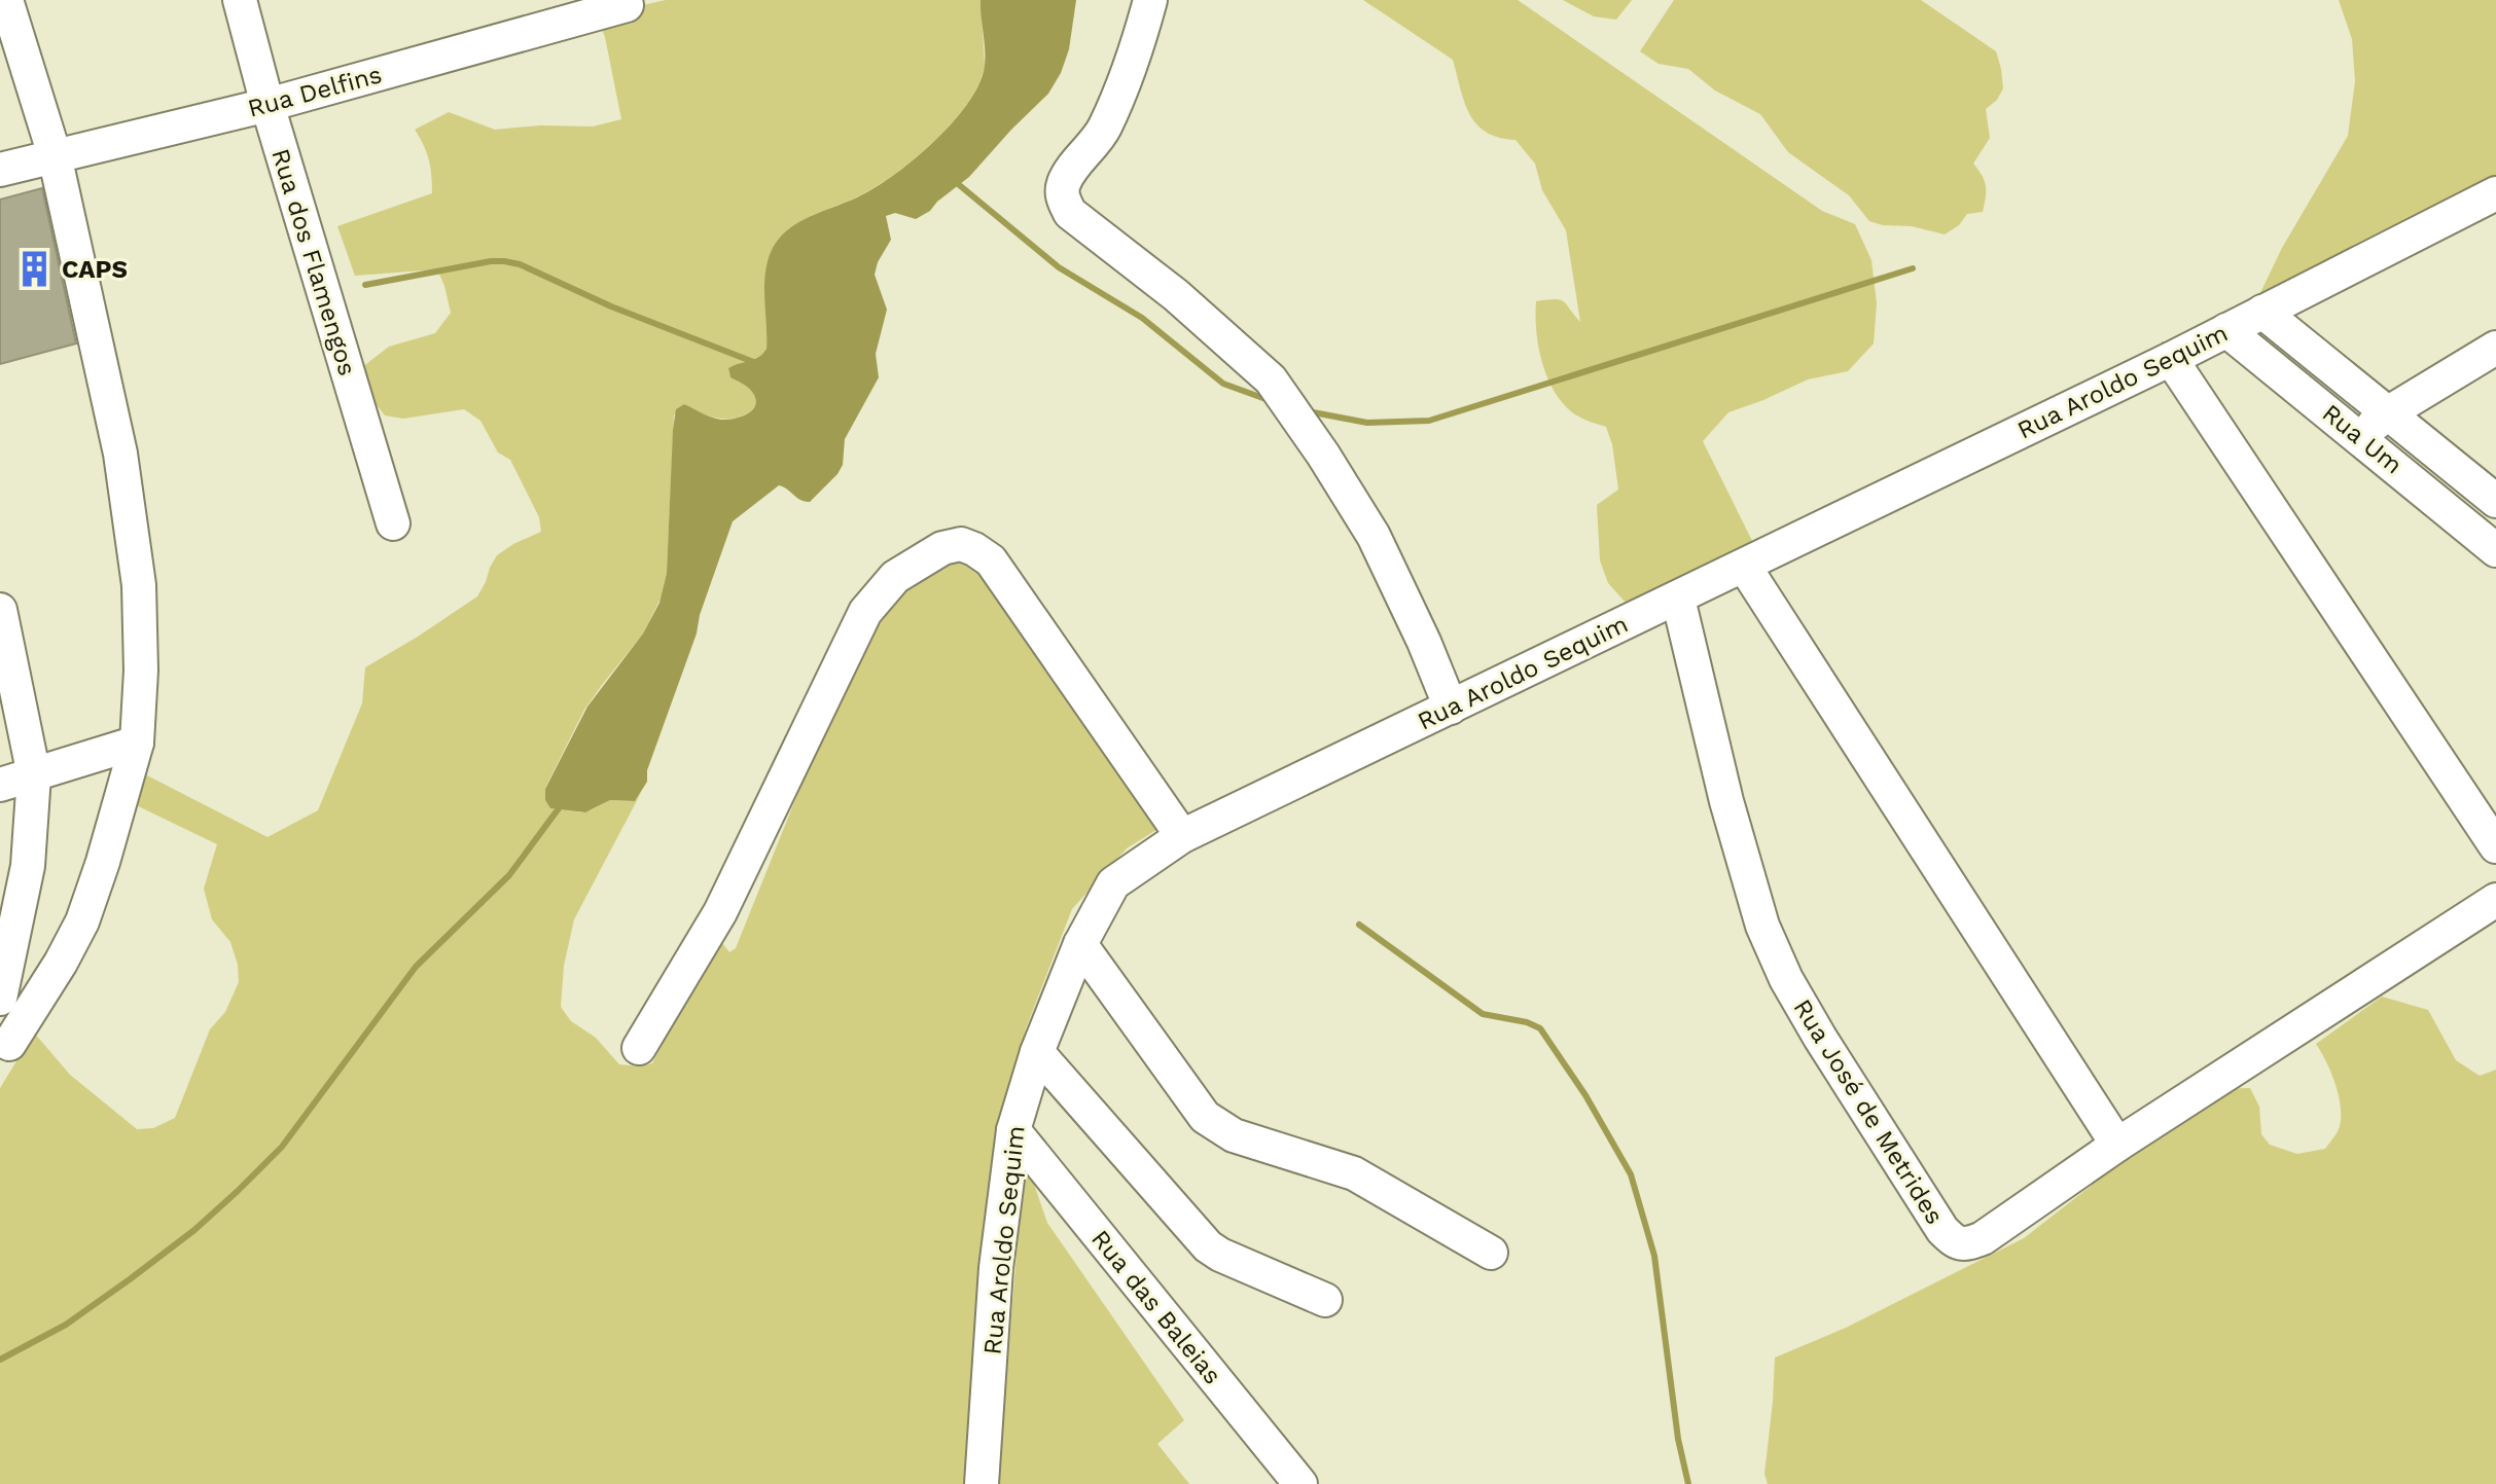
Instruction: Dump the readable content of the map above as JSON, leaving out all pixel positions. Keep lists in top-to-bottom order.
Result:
{
  "streets": {
    "street": [
      "Rua Delfins",
      "Rua dos Flamengos",
      "Rua Aroldo Sequim",
      "Rua Um",
      "Rua José de Metrides",
      "Rua das Baleias"
    ]
  },
  "crossings": [
    ["Rua Delfins", "Rua dos Flamengos"],
    ["Rua Aroldo Sequim", "Rua Um"],
    ["Rua Aroldo Sequim", "Rua José de Metrides"],
    ["Rua Aroldo Sequim", "Rua das Baleias"]
  ],
  "places": {
    "building": ["CAPS"]
  }
}
